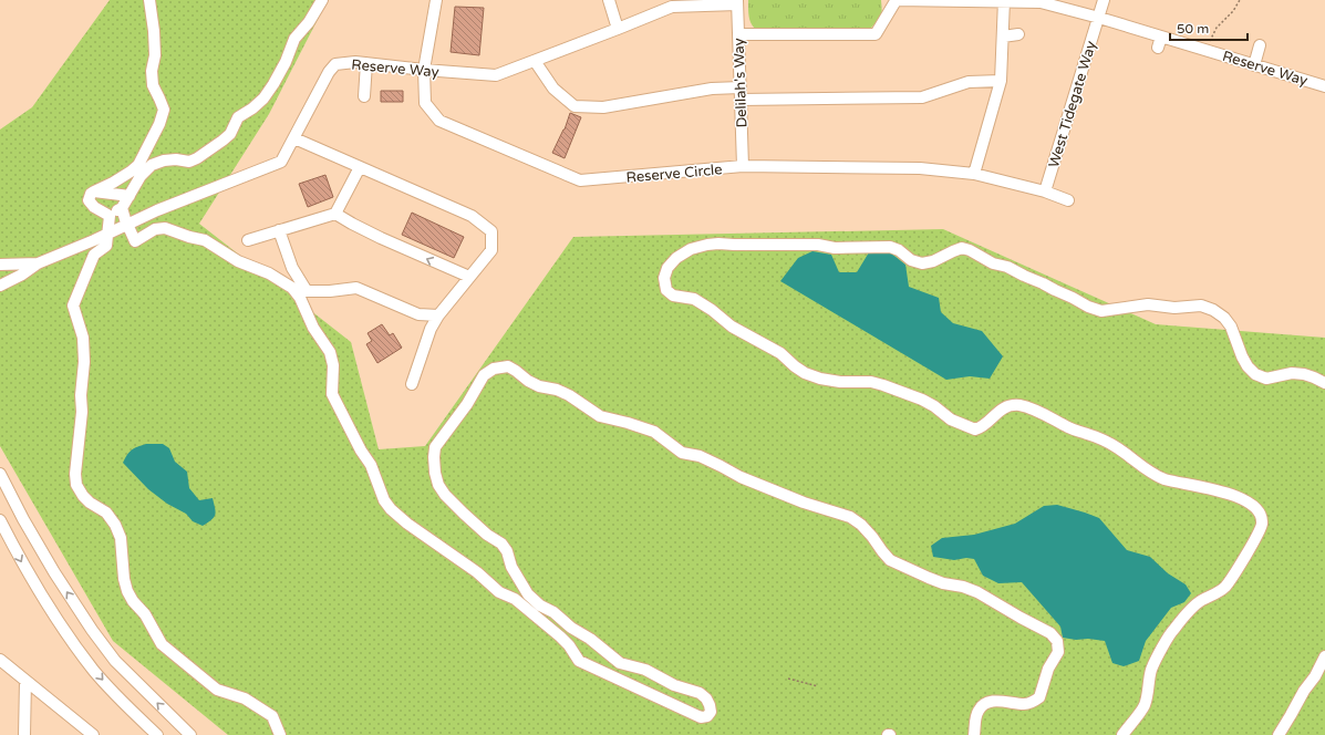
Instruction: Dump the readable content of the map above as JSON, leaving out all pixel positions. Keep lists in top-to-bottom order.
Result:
{
  "streets": {
    "street": [
      "Reserve Way",
      "Delilah's Way",
      "West Tidegate Way",
      "Reserve Circle"
    ]
  },
  "crossings": [
    ["Reserve Way", "Delilah's Way"],
    ["Reserve Way", "West Tidegate Way"],
    ["Reserve Way", "Reserve Circle"],
    ["Delilah's Way", "Reserve Circle"],
    ["West Tidegate Way", "Reserve Circle"]
  ],
  "scale_bar": "50 m"
}
